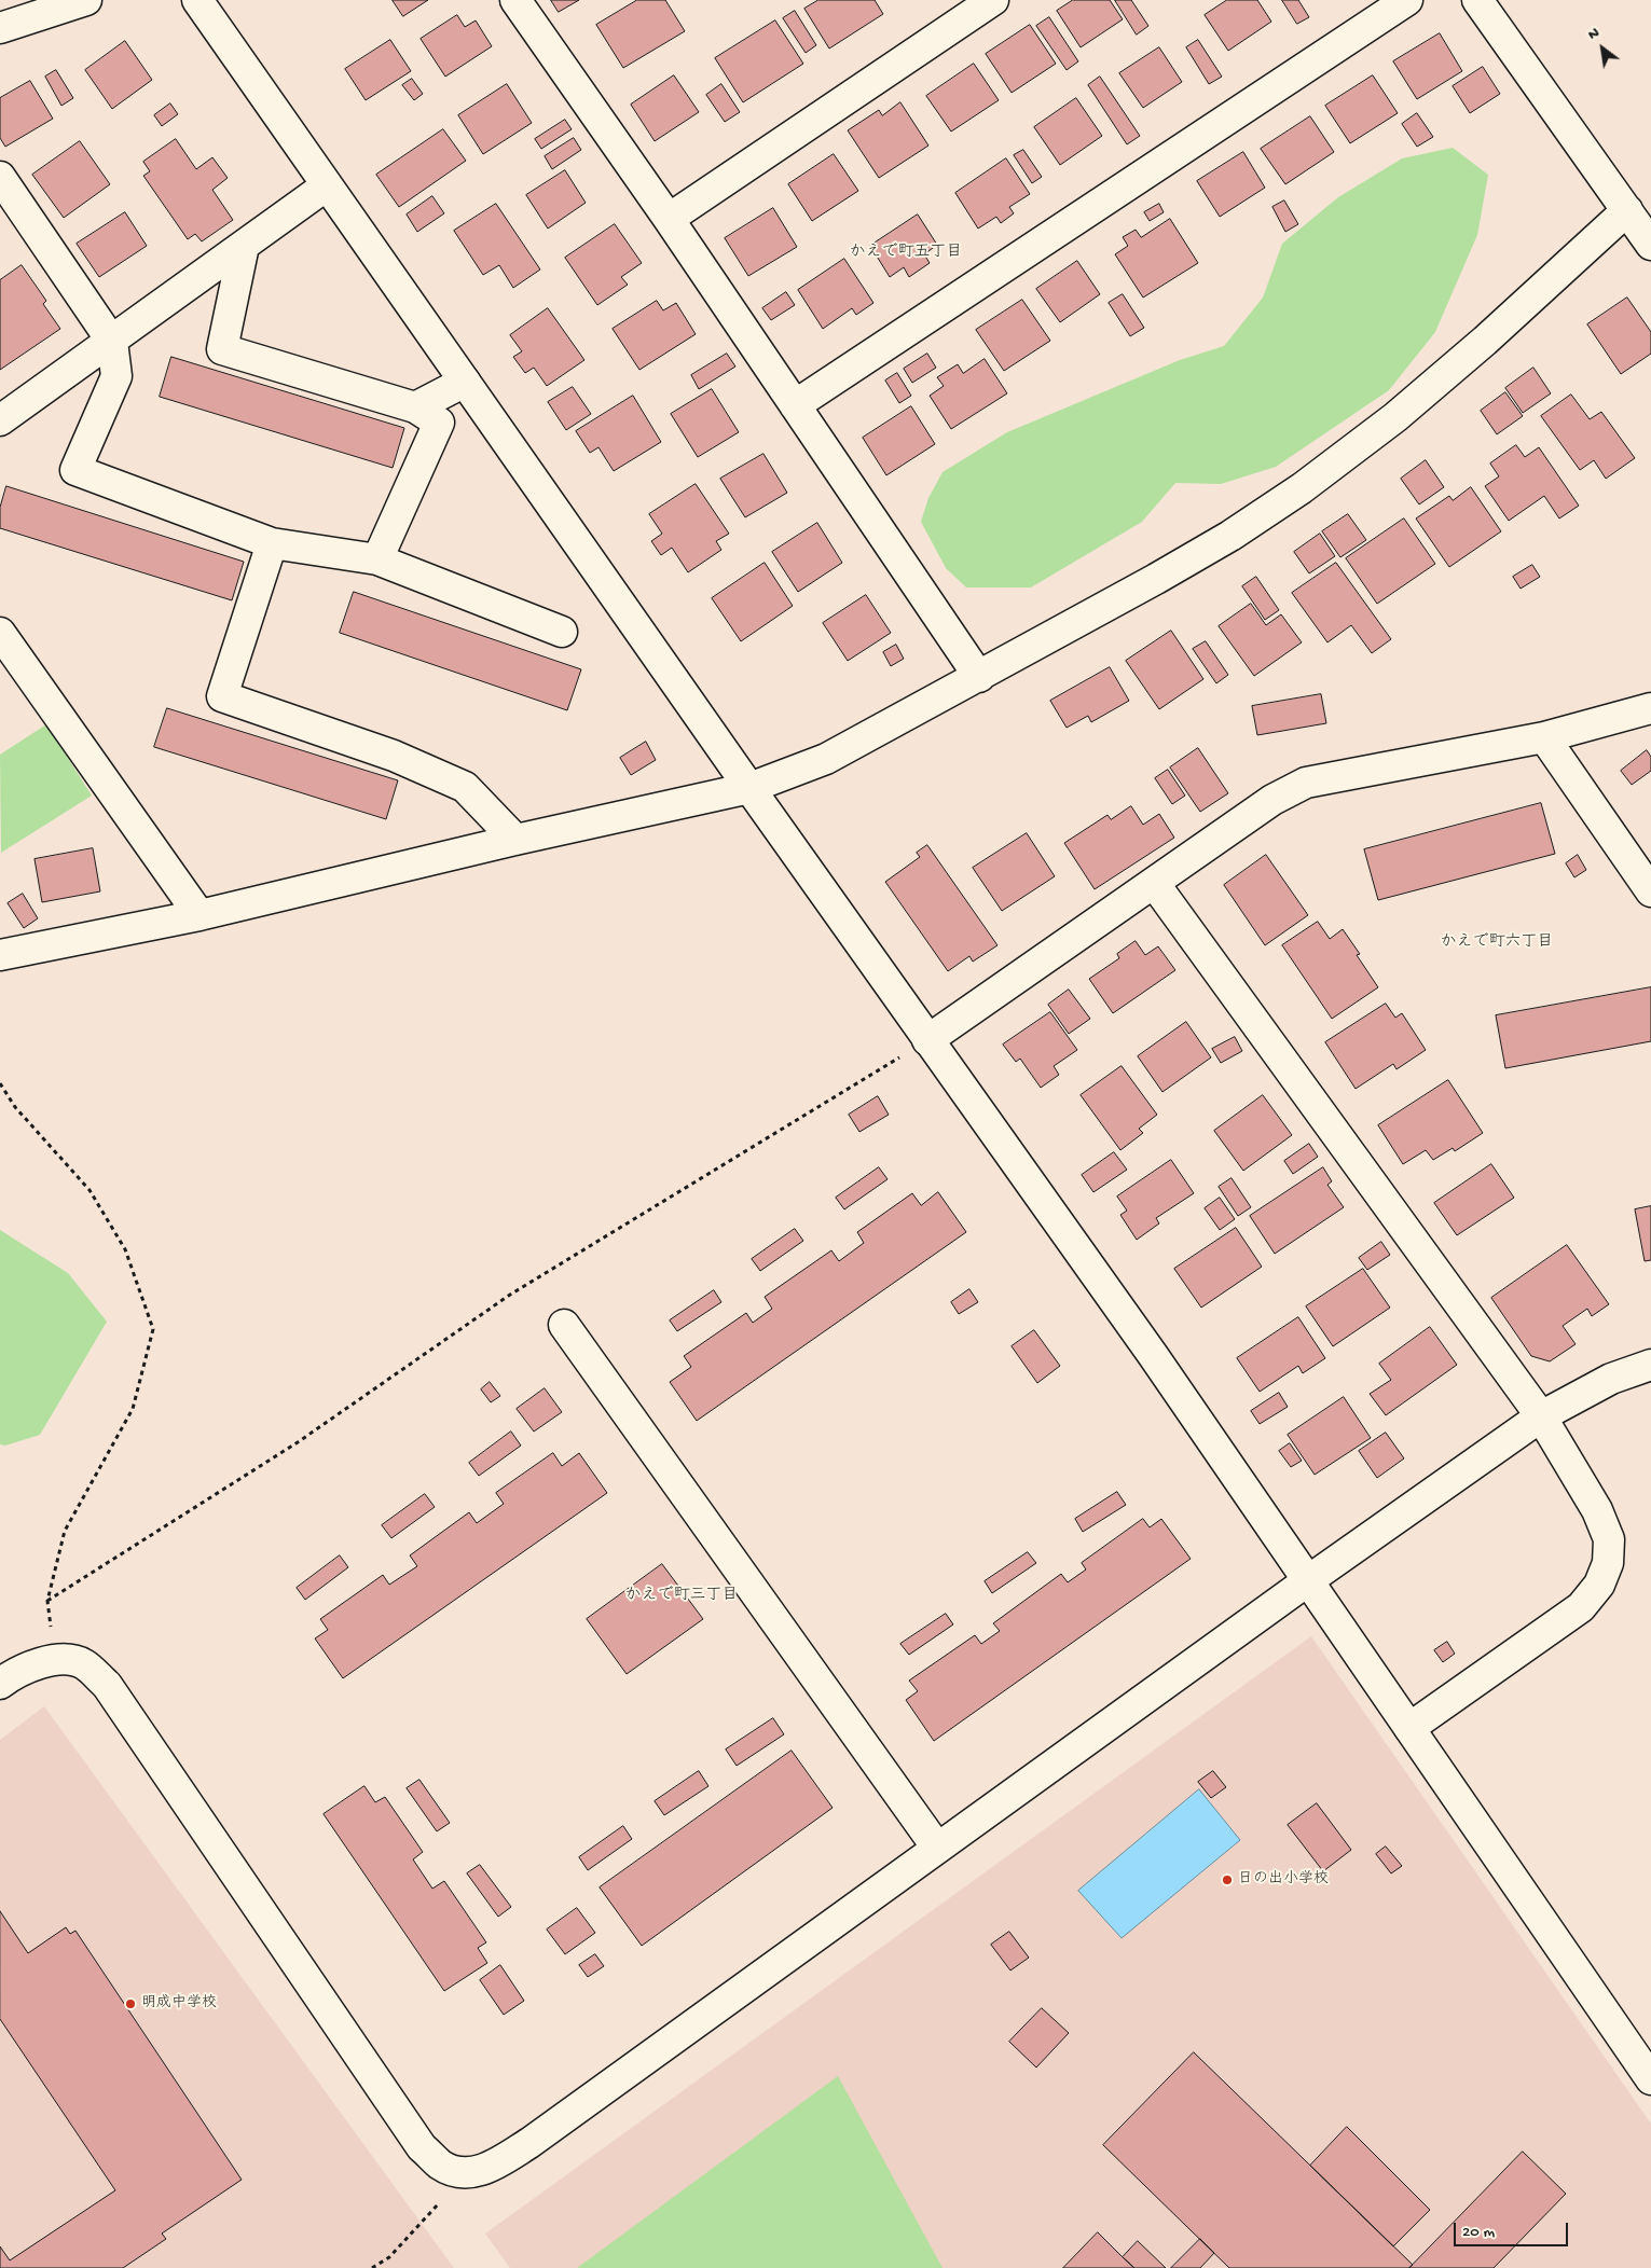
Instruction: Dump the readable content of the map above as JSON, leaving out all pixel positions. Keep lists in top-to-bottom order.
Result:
{
  "districts": ["かえで町五丁目", "かえで町六丁目", "かえで町三丁目"],
  "places": ["日の出小学校", "明成中学校"],
  "scale_bar": "20 m",
  "north": "top left"
}
